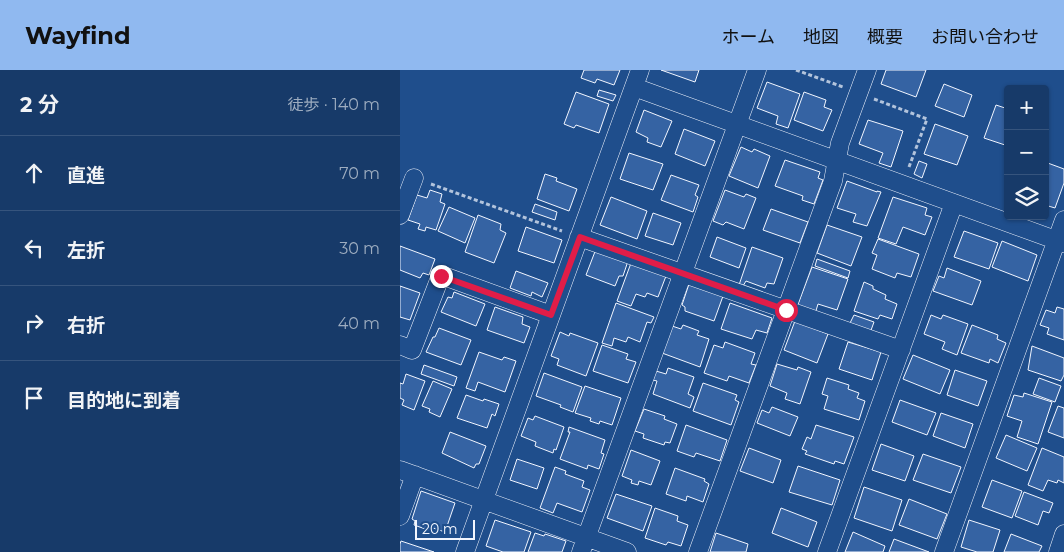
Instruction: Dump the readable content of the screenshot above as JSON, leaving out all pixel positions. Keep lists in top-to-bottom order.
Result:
{
  "scale_bar": "20 m",
  "page": {
    "header": "Wayfind",
    "nav": [
      "ホーム",
      "地図",
      "概要",
      "お問い合わせ"
    ],
    "heading": ["2 分", "徒歩 · 140 m"],
    "map_buttons": ["+", "−"],
    "list": [
      ["直進", "70 m"],
      ["左折", "30 m"],
      ["右折", "40 m"],
      "目的地に到着"
    ],
    "scale": "20 m"
  }
}
